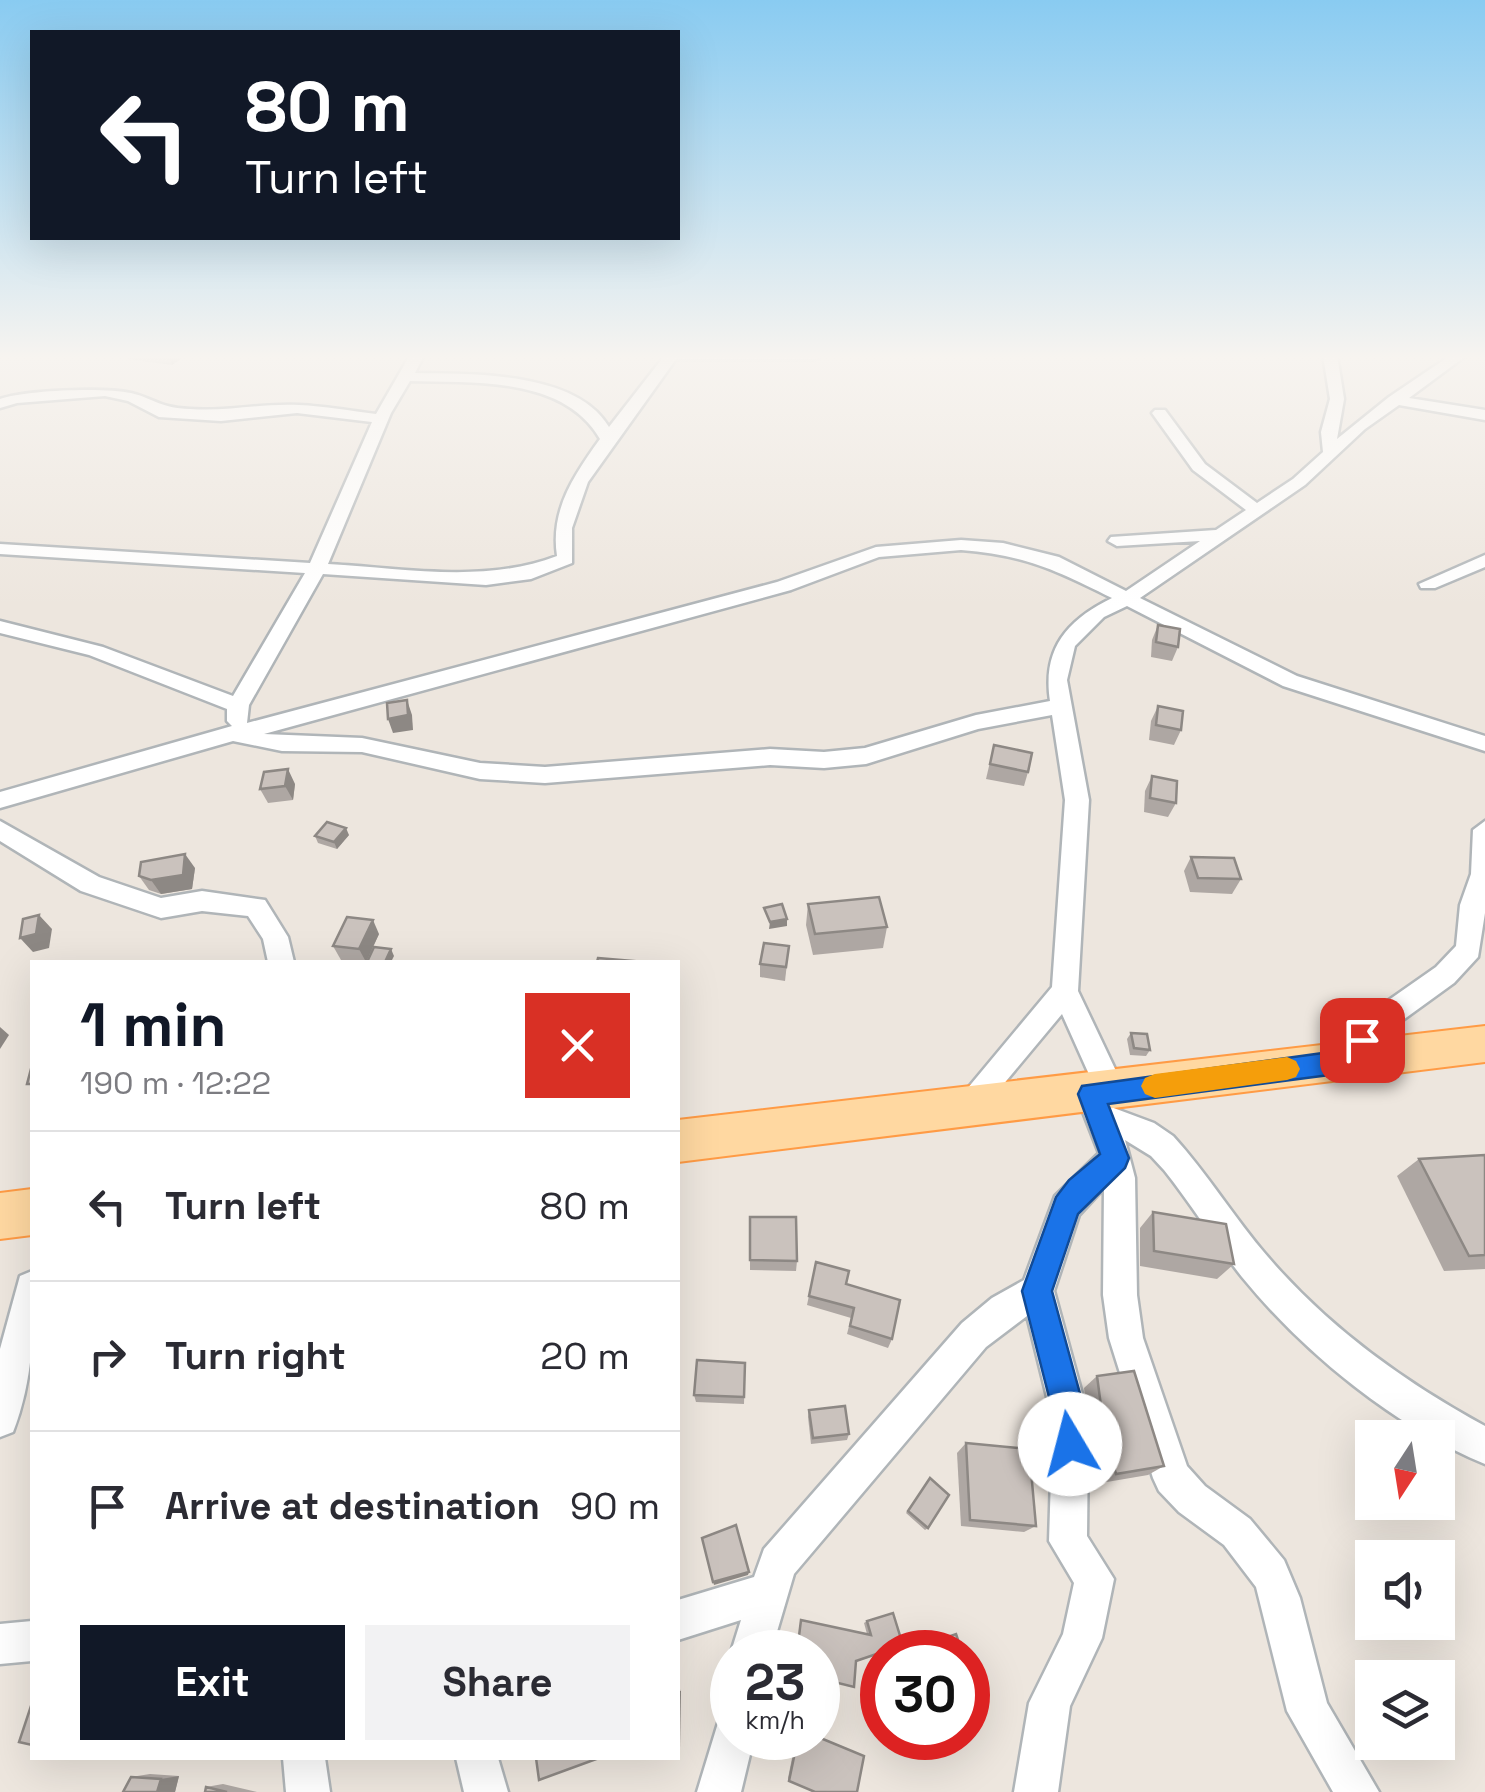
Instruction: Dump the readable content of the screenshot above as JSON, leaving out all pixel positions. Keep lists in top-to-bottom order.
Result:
{
  "north": "bottom",
  "page": {
    "turn": ["80 m", "Turn left"],
    "heading": ["1 min", "190 m · 12:22"],
    "list": [
      {
        "name": "Turn left",
        "value": "80 m"
      },
      {
        "name": "Turn right",
        "value": "20 m"
      },
      {
        "name": "Arrive at destination",
        "value": "90 m"
      }
    ],
    "buttons": ["Exit", "Share"],
    "speed": "23 km/h",
    "limit": "30"
  }
}
